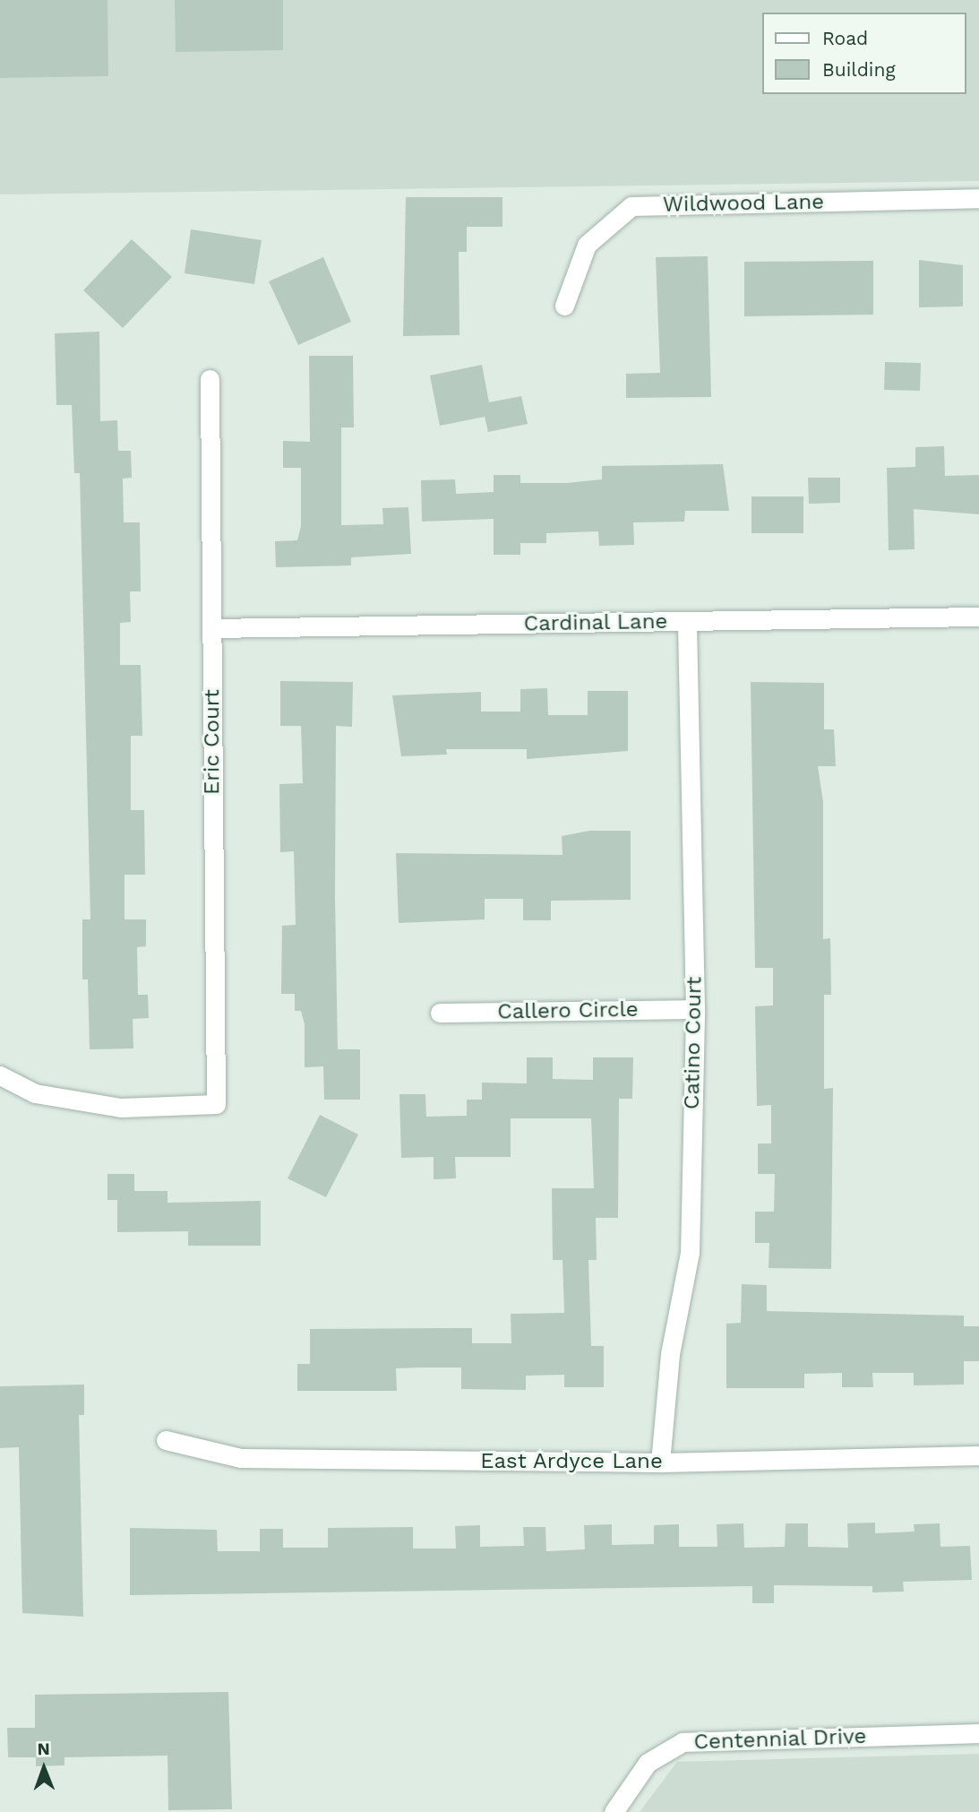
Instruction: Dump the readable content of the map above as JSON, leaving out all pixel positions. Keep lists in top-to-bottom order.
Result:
{
  "streets": {
    "street": [
      "Wildwood Lane",
      "Cardinal Lane",
      "Eric Court",
      "Callero Circle",
      "Catino Court",
      "East Ardyce Lane",
      "Centennial Drive"
    ]
  },
  "crossings": [
    ["Cardinal Lane", "Eric Court"],
    ["Cardinal Lane", "Catino Court"],
    ["Callero Circle", "Catino Court"],
    ["Catino Court", "East Ardyce Lane"]
  ],
  "legend": ["Road", "Building"],
  "north": "top"
}
